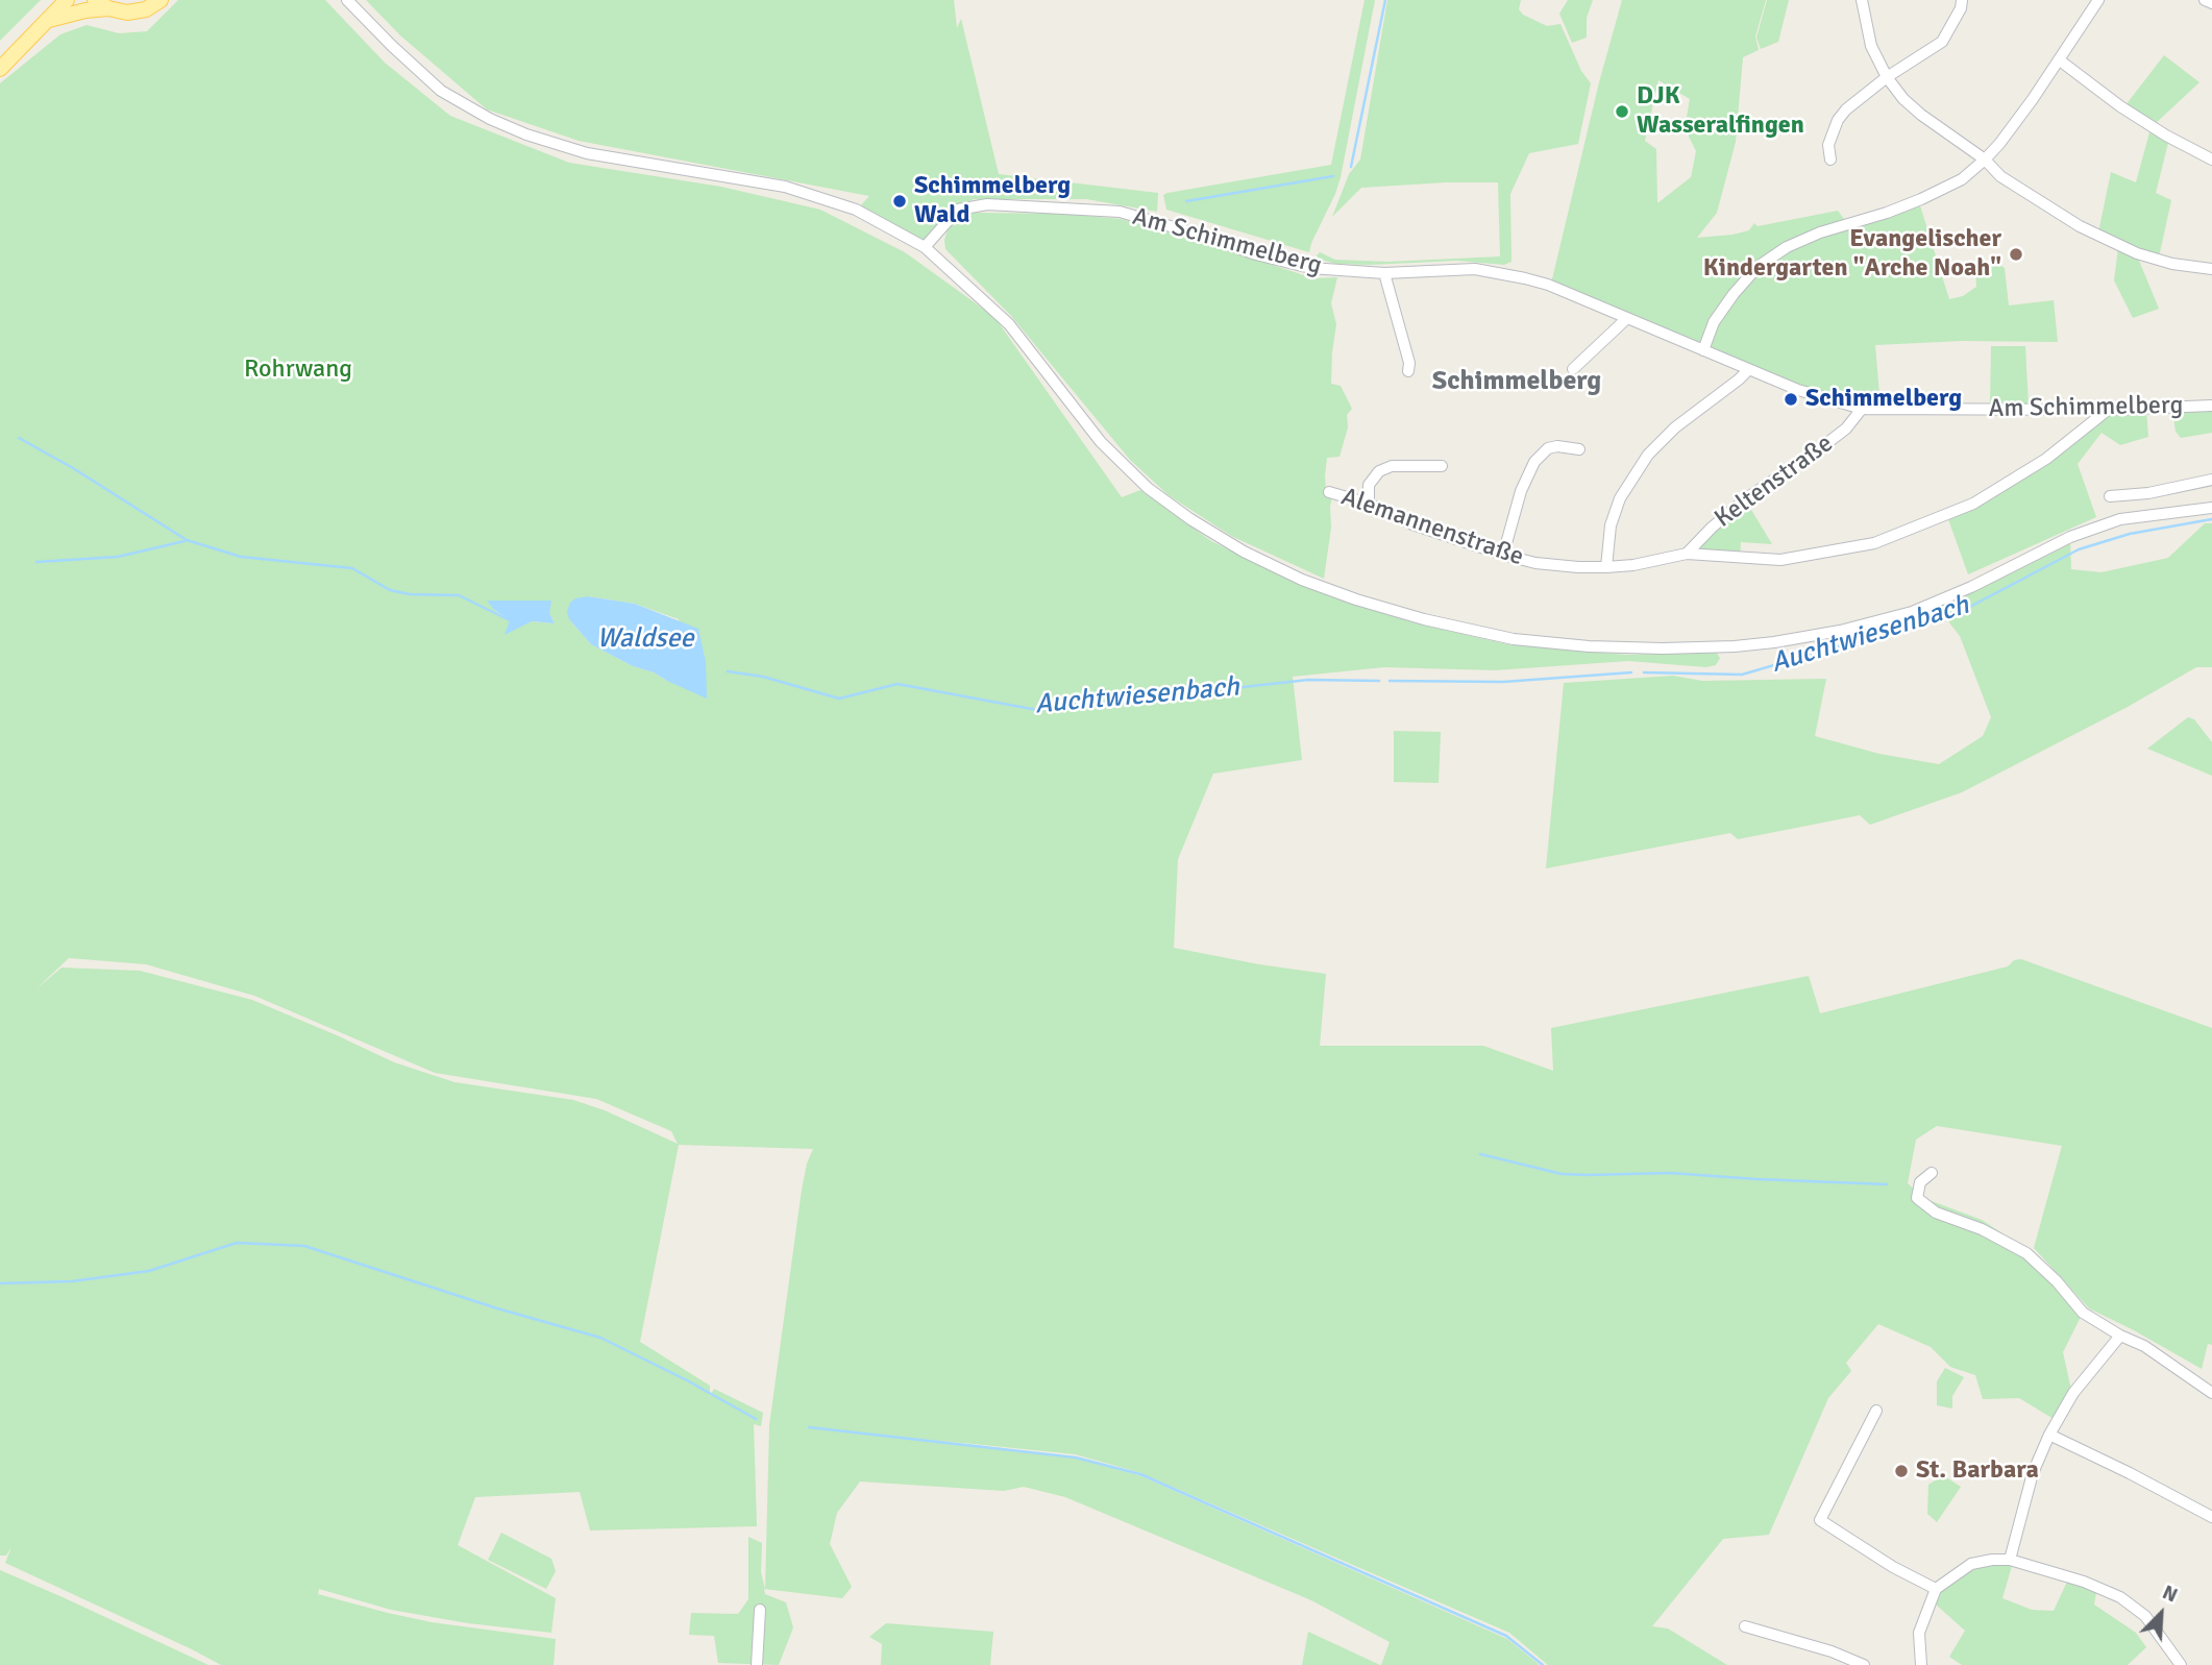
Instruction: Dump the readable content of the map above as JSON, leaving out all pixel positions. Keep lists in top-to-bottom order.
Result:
{
  "streets": {
    "street": ["Am Schimmelberg", "Keltenstraße", "Alemannenstraße"]
  },
  "crossings": [
    ["Am Schimmelberg", "Keltenstraße"],
    ["Am Schimmelberg", "Alemannenstraße"],
    ["Keltenstraße", "Alemannenstraße"]
  ],
  "districts": ["Schimmelberg"],
  "water": ["Auchtwiesenbach", "Waldsee"],
  "parks": ["Rohrwang"],
  "places": [
    "DJK Wasseralfingen",
    "Schimmelberg Wald",
    "Evangelischer Kindergarten \"Arche Noah\"",
    "Schimmelberg",
    "St. Barbara"
  ],
  "north": "top right"
}
